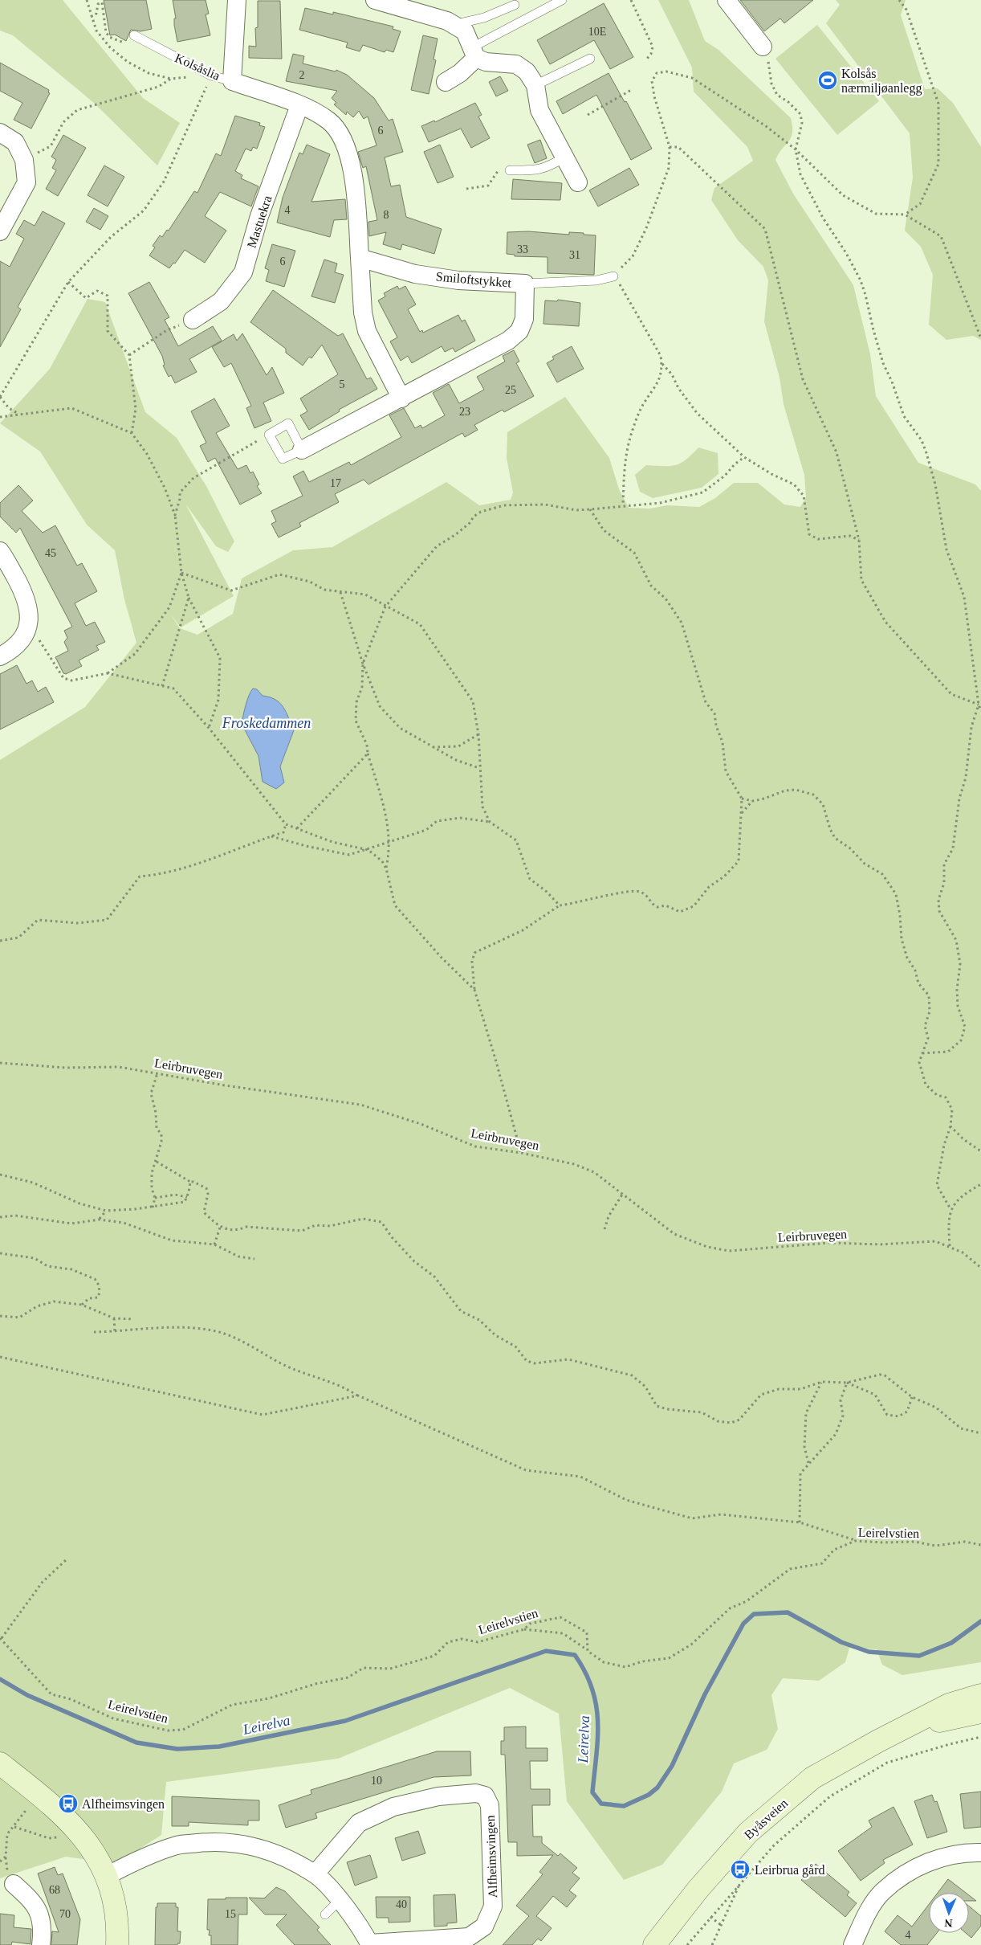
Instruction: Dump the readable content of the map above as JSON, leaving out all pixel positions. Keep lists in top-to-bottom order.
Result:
{
  "streets": {
    "main road": ["Byåsveien"],
    "street": [
      "Kolsåslia",
      "Mastuekra",
      "Smiloftstykket",
      "Alfheimsvingen"
    ],
    "path": ["Leirbruvegen", "Leirelvstien"]
  },
  "water": ["Froskedammen", "Leirelva"],
  "places": {
    "sports": ["Kolsås nærmiljøanlegg"],
    "bus stop": ["Alfheimsvingen", "Leirbrua gård"]
  },
  "house_numbers": [
    "10E",
    "2",
    "6",
    "4",
    "8",
    "33",
    "31",
    "6",
    "5",
    "25",
    "23",
    "17",
    "45",
    "10",
    "68",
    "40",
    "70",
    "15",
    "4"
  ],
  "north": "bottom"
}
